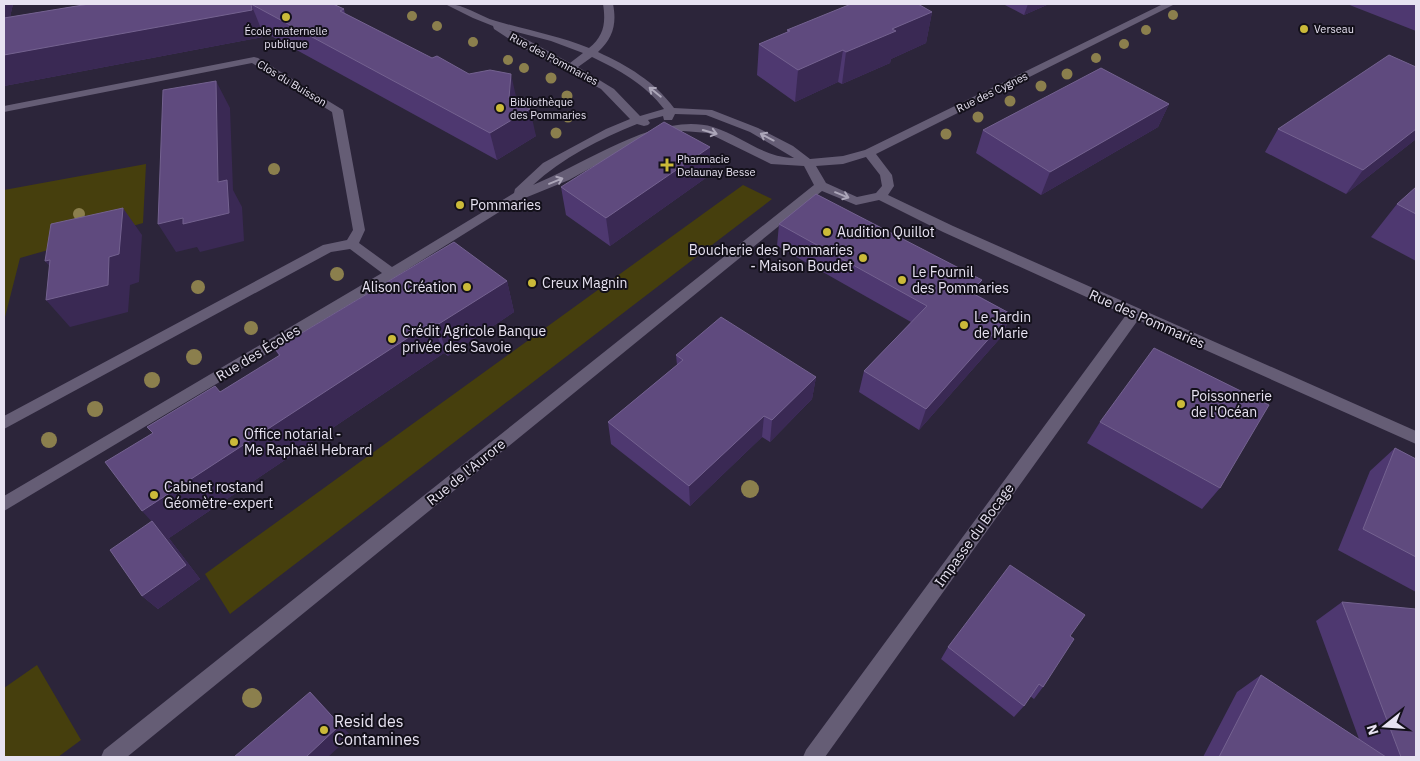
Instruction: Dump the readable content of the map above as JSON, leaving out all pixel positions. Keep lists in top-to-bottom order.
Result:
{
  "streets": {
    "street": [
      "Rue des Pommaries",
      "Clos du Buisson",
      "Rue des Cygnes",
      "Rue des Écoles",
      "Rue de l'Aurore",
      "Impasse du Bocage"
    ]
  },
  "crossings": [
    ["Rue des Pommaries", "Rue des Écoles"],
    ["Rue des Pommaries", "Impasse du Bocage"]
  ],
  "places": {
    "other": [
      "École maternelle publique",
      "Verseau",
      "Bibliothèque des Pommaries",
      "Pommaries",
      "Audition Quillot",
      "Boucherie des Pommaries - Maison Boudet",
      "Le Fournil des Pommaries",
      "Creux Magnin",
      "Alison Création",
      "Le Jardin de Marie",
      "Crédit Agricole Banque privée des Savoie",
      "Poissonnerie de l'Océan",
      "Office notarial - Me Raphaël Hebrard",
      "Cabinet rostand Géomètre-expert",
      "Resid des Contamines"
    ],
    "health": ["Pharmacie Delaunay Besse"]
  },
  "north": "left"
}
